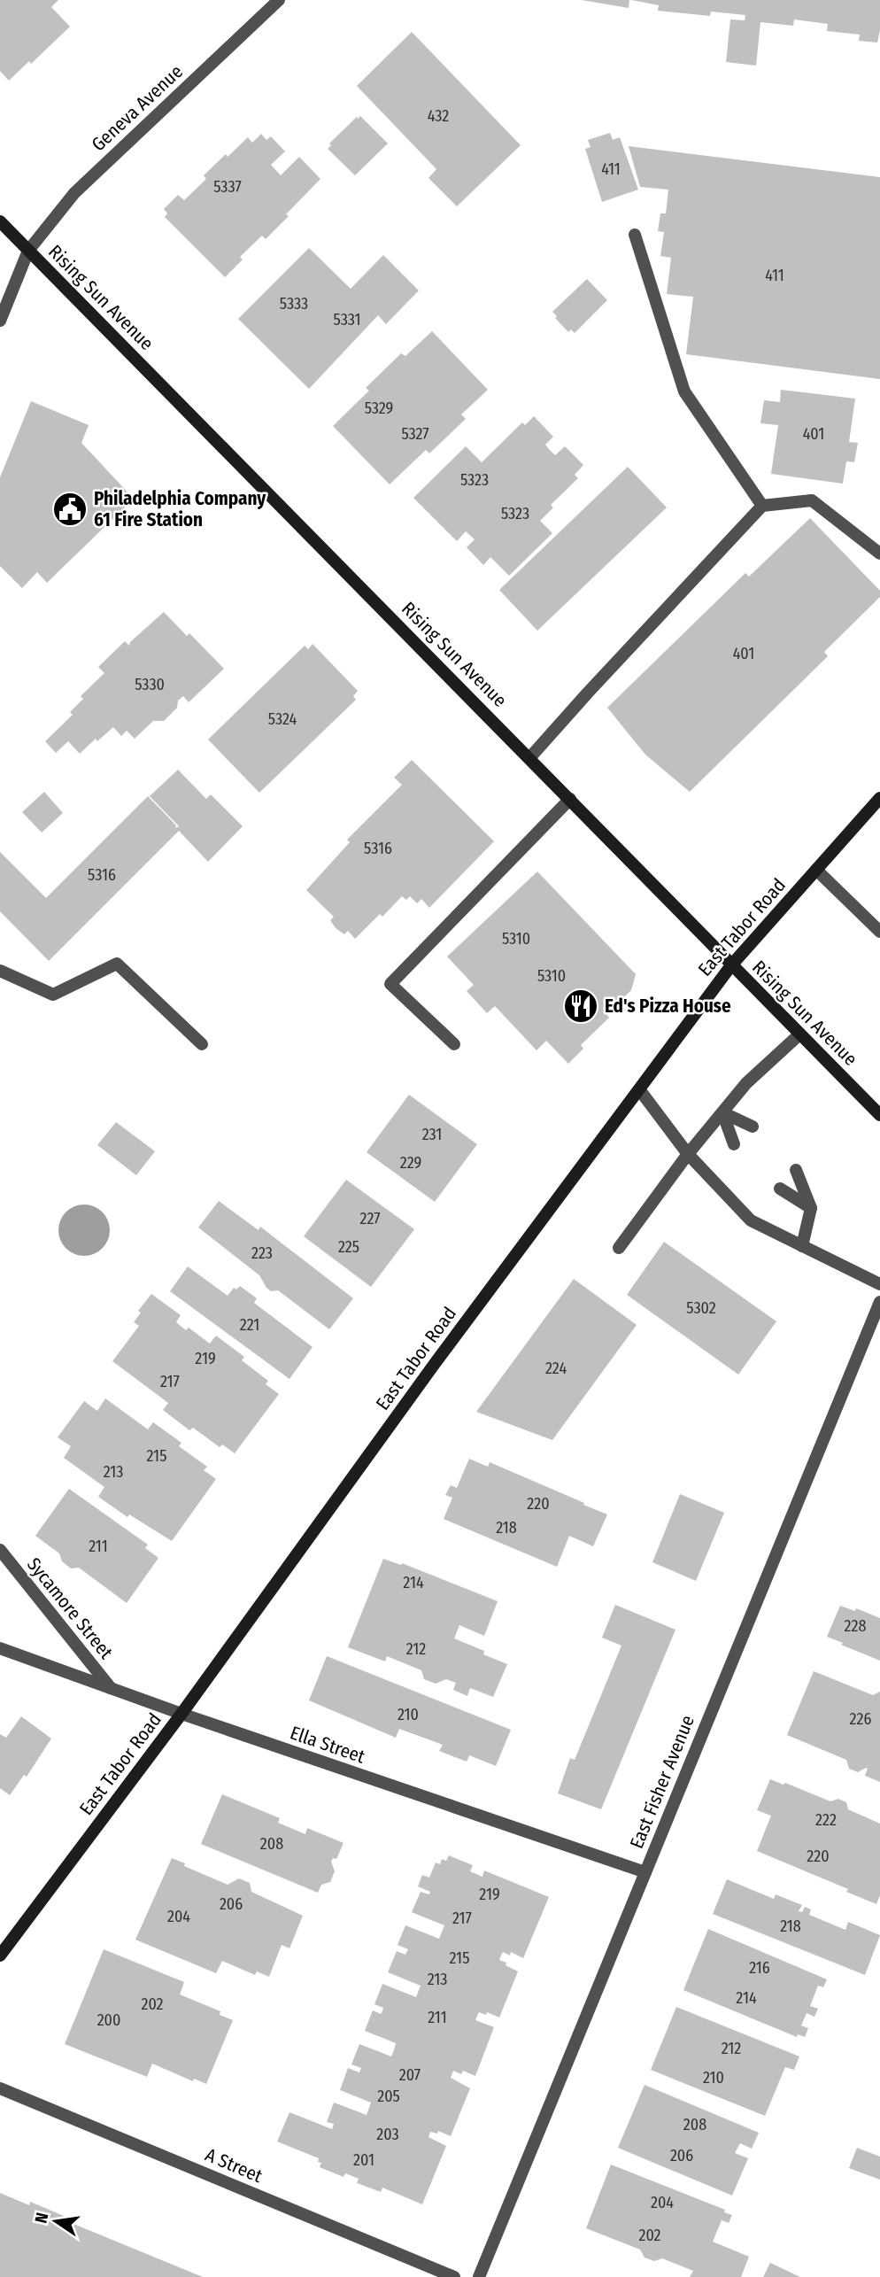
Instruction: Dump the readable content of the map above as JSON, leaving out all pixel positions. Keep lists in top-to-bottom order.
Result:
{
  "streets": {
    "street": [
      "Geneva Avenue",
      "Rising Sun Avenue",
      "East Tabor Road",
      "Sycamore Street",
      "Ella Street",
      "East Fisher Avenue",
      "A Street"
    ]
  },
  "crossings": [
    ["Geneva Avenue", "Rising Sun Avenue"],
    ["Rising Sun Avenue", "East Tabor Road"],
    ["East Tabor Road", "Ella Street"],
    ["Sycamore Street", "Ella Street"],
    ["Ella Street", "East Fisher Avenue"]
  ],
  "places": {
    "public building": ["Philadelphia Company 61 Fire Station"],
    "restaurant": ["Ed's Pizza House"]
  },
  "house_numbers": [
    "432",
    "411",
    "5337",
    "411",
    "5333",
    "5331",
    "5329",
    "5327",
    "401",
    "5323",
    "5323",
    "401",
    "5330",
    "5324",
    "5316",
    "5316",
    "5310",
    "5310",
    "231",
    "229",
    "227",
    "225",
    "223",
    "5302",
    "221",
    "219",
    "224",
    "217",
    "215",
    "213",
    "220",
    "218",
    "211",
    "214",
    "228",
    "212",
    "210",
    "226",
    "222",
    "208",
    "220",
    "219",
    "206",
    "204",
    "217",
    "218",
    "215",
    "216",
    "213",
    "214",
    "202",
    "211",
    "200",
    "212",
    "207",
    "210",
    "205",
    "208",
    "203",
    "206",
    "201",
    "204",
    "202"
  ],
  "north": "left"
}
